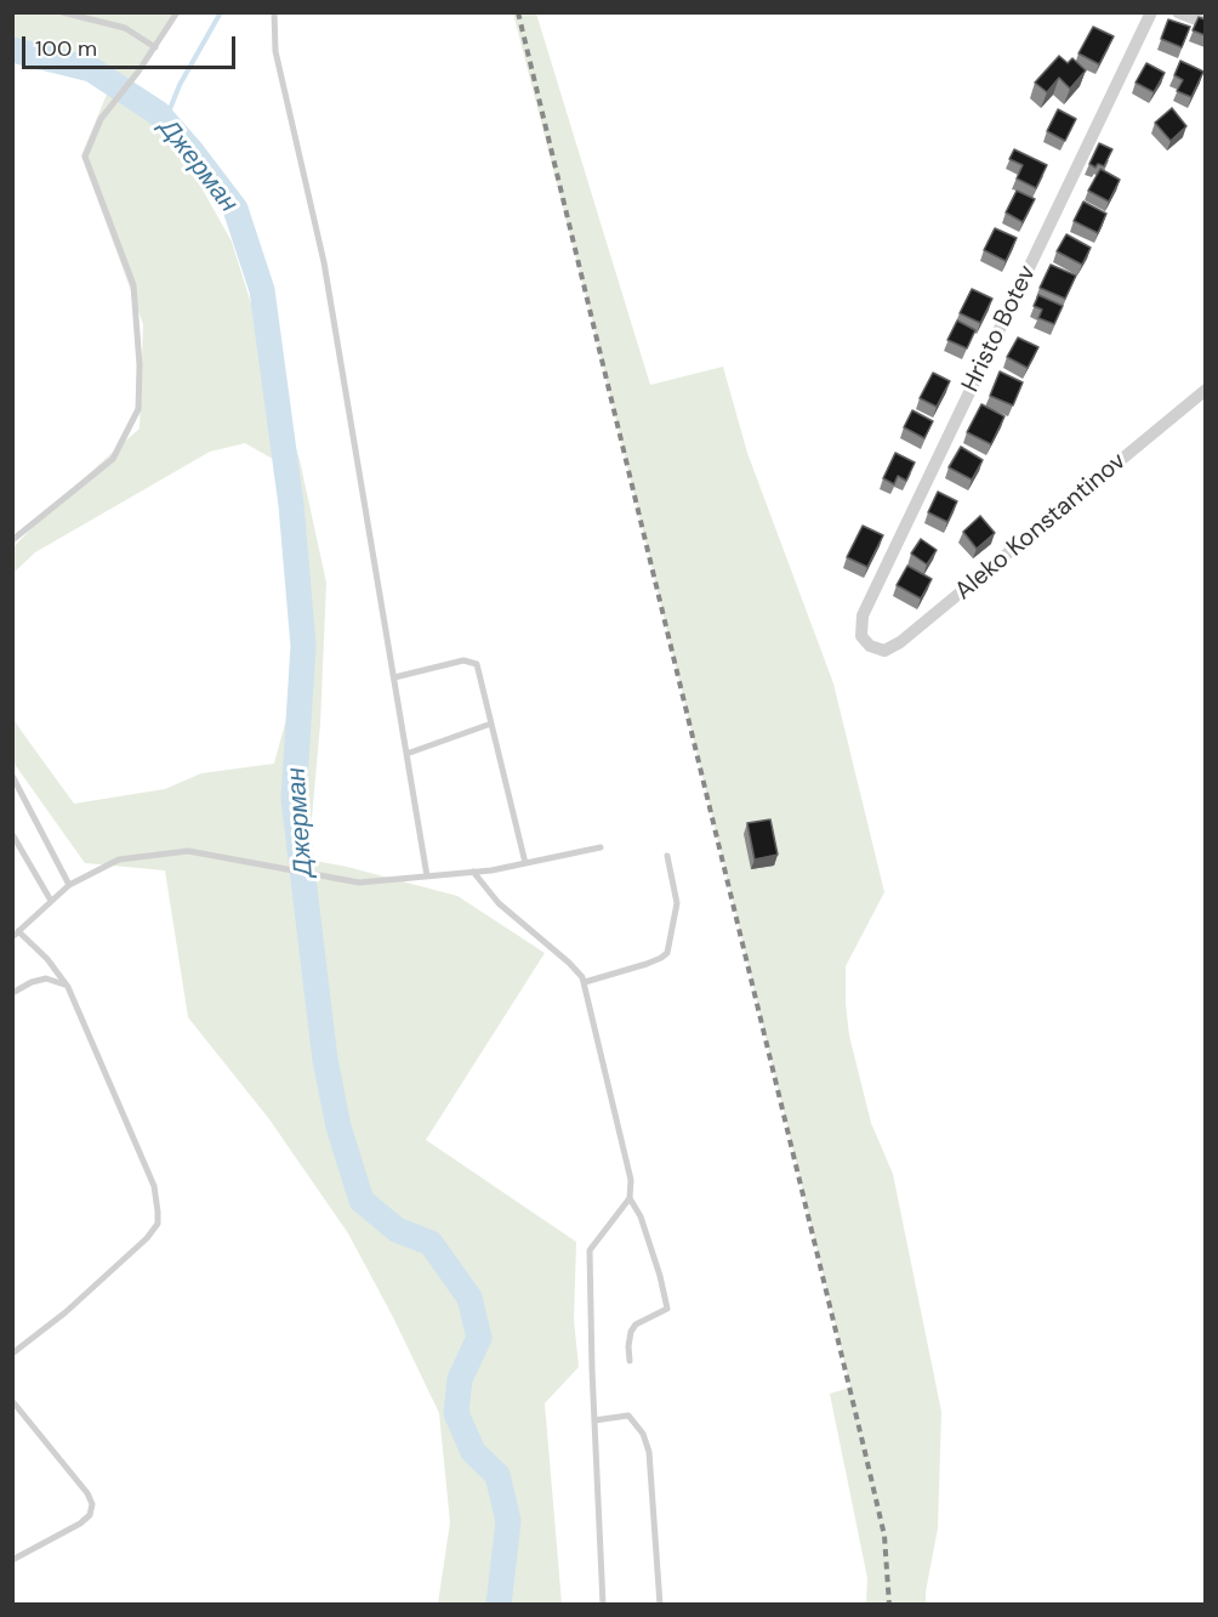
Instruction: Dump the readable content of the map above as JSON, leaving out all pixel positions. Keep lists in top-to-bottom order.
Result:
{
  "streets": {
    "street": ["Hristo Botev", "Aleko Konstantinov"]
  },
  "crossings": [
    ["Hristo Botev", "Aleko Konstantinov"]
  ],
  "water": ["Джерман"],
  "scale_bar": "100 m"
}
